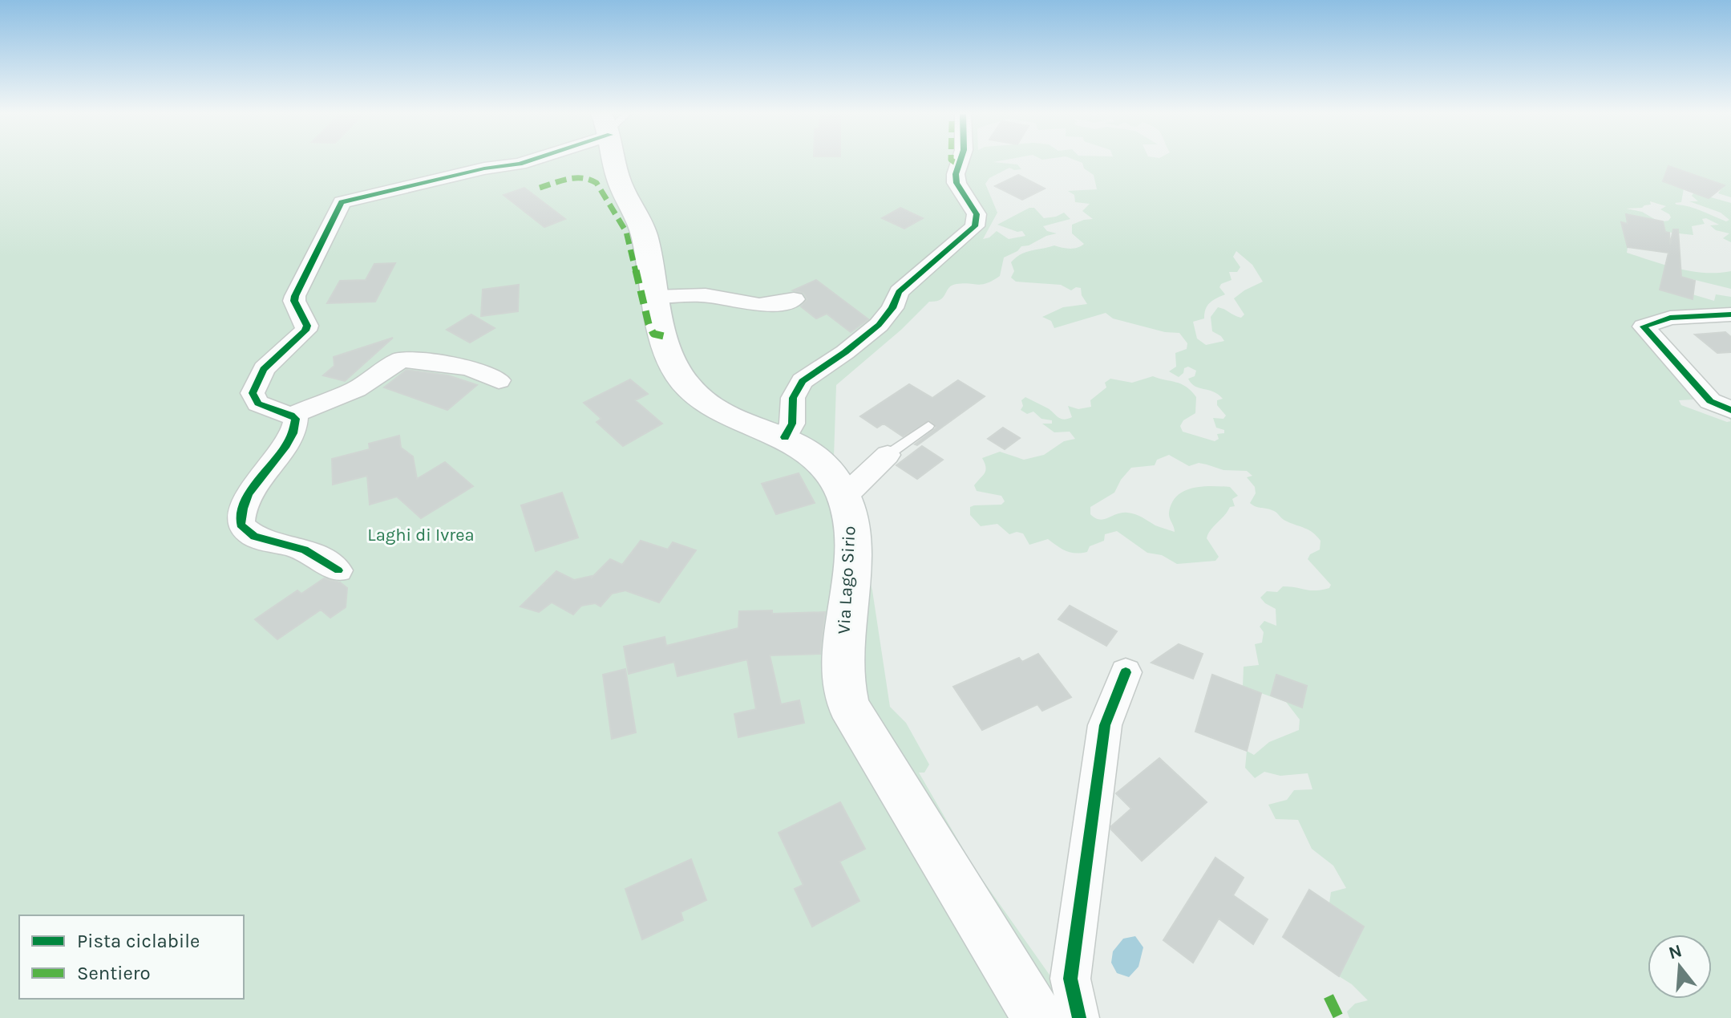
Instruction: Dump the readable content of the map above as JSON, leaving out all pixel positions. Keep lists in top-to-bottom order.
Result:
{
  "streets": {
    "main road": ["Via Lago Sirio"]
  },
  "parks": ["Laghi di Ivrea"],
  "legend": ["Pista ciclabile", "Sentiero"],
  "north": "top"
}
